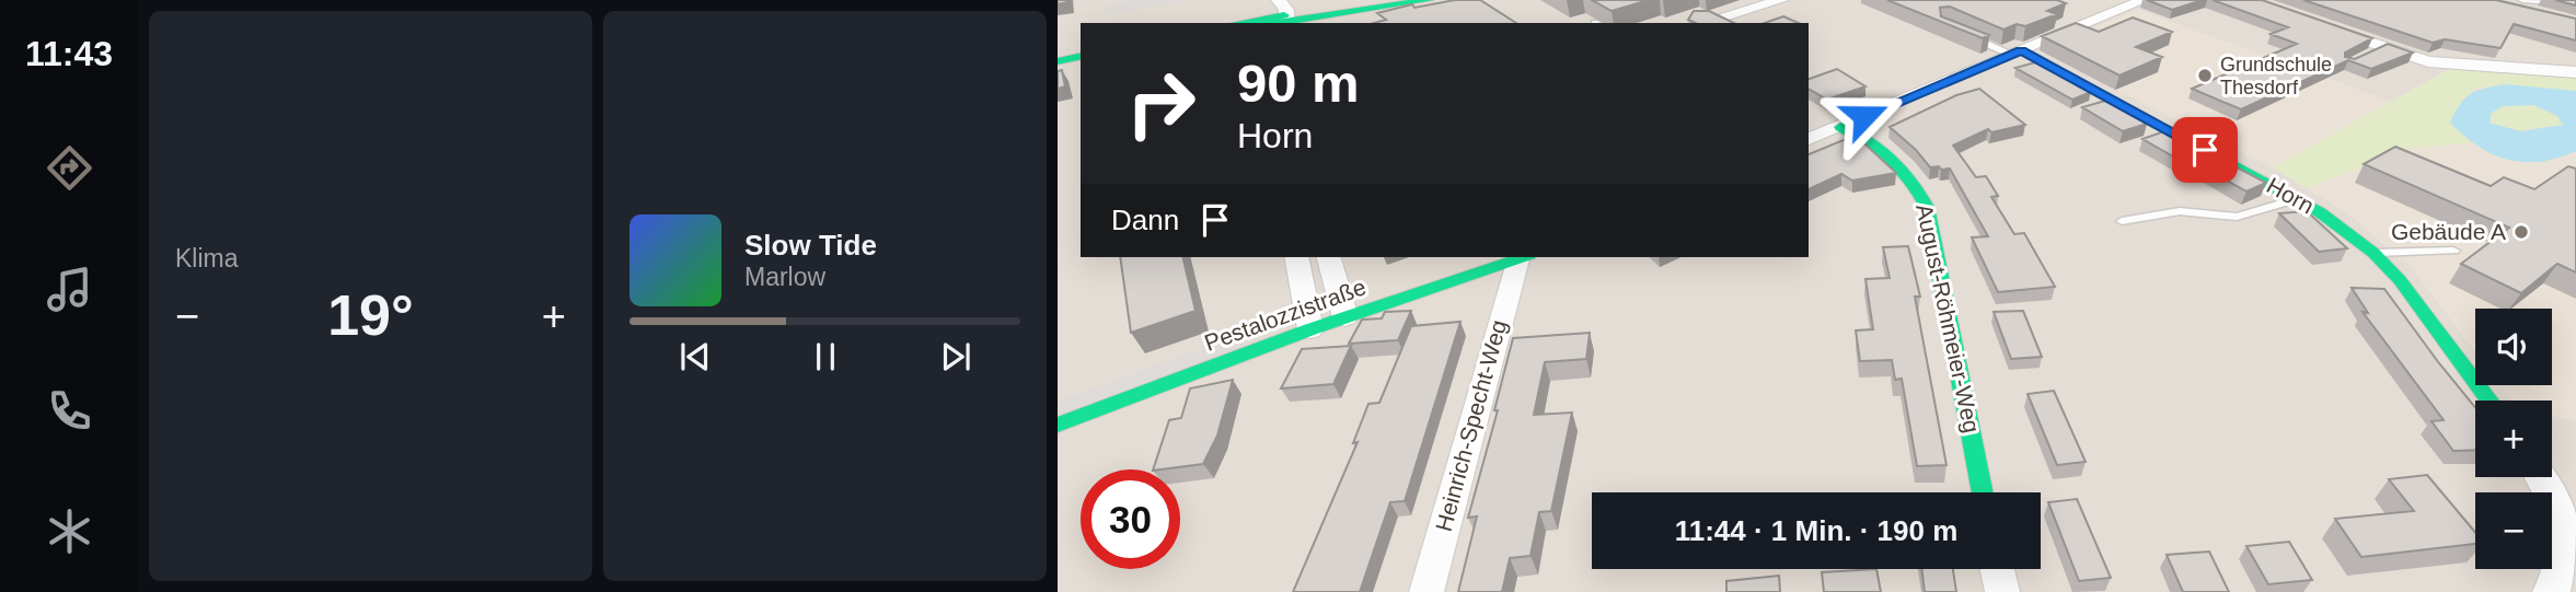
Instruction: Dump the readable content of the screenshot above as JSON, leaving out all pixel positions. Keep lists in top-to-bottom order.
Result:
{
  "streets": {
    "street": [
      "Horn",
      "Pestalozzistraße",
      "August-Röhmeier-Weg",
      "Heinrich-Specht-Weg"
    ]
  },
  "crossings": [
    ["Pestalozzistraße", "Heinrich-Specht-Weg"]
  ],
  "places": ["Grundschule Thesdorf", "Gebäude A"],
  "page": {
    "tabs": "11:43",
    "tile": "Klima",
    "turn": ["90 m", "Horn"],
    "then": "Dann",
    "song": ["Slow Tide", "Marlow"],
    "heat": ["−", "19°", "+"],
    "map_buttons": ["+", "−"],
    "limit": "30",
    "trip": "11:44 · 1 Min. · 190 m"
  }
}
